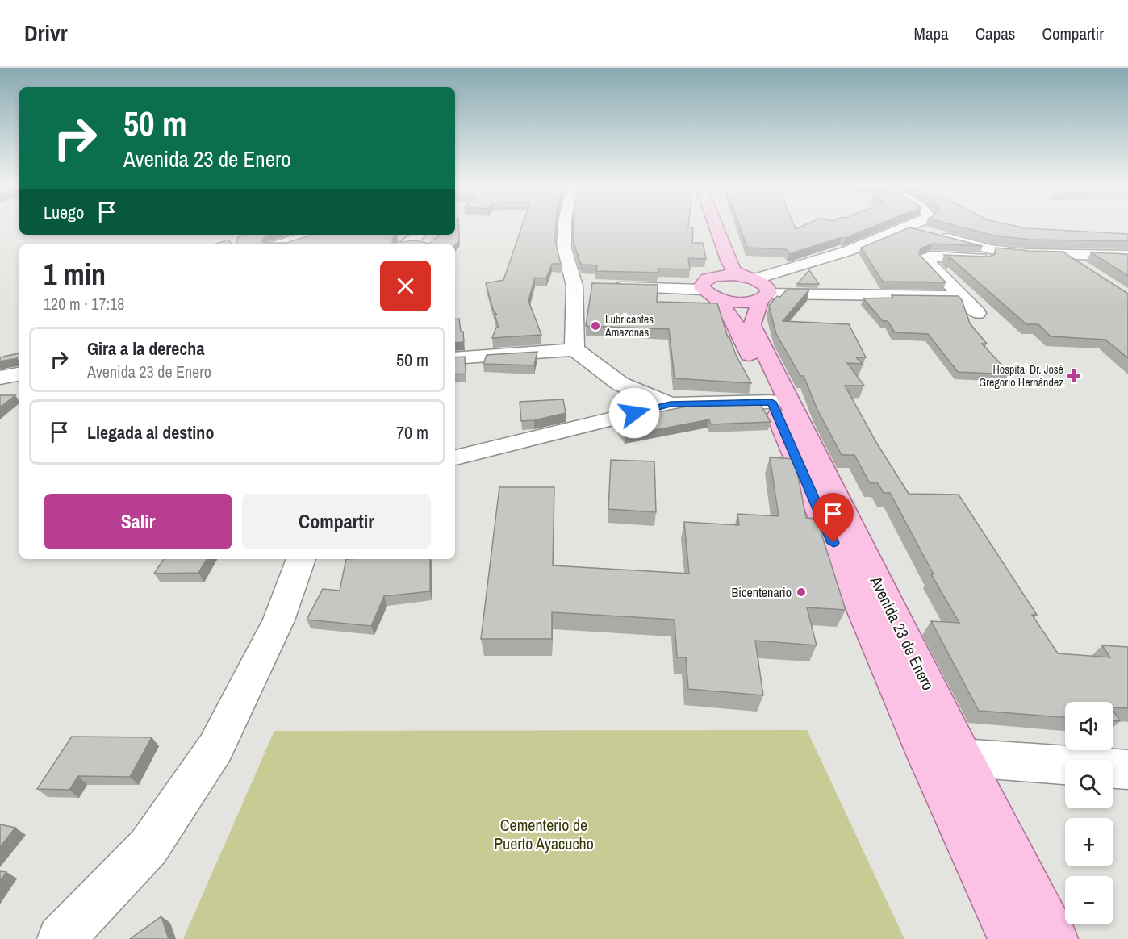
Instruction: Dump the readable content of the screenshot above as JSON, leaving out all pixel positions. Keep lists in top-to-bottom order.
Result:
{
  "streets": {
    "main road": ["Avenida 23 de Enero"]
  },
  "parks": ["Cementerio de Puerto Ayacucho"],
  "places": {
    "other": ["Lubricantes Amazonas", "Bicentenario"],
    "health": ["Hospital Dr. José Gregorio Hernández"]
  },
  "page": {
    "header": "Drivr",
    "nav": ["Mapa", "Capas", "Compartir"],
    "turn": ["50 m", "Avenida 23 de Enero"],
    "then": "Luego",
    "heading": ["1 min", "120 m · 17:18"],
    "list": [
      {
        "name": "Gira a la derecha",
        "note": "Avenida 23 de Enero",
        "value": "50 m"
      },
      {
        "name": "Llegada al destino",
        "value": "70 m"
      }
    ],
    "buttons": ["Salir", "Compartir"],
    "map_buttons": ["+", "−"]
  }
}
